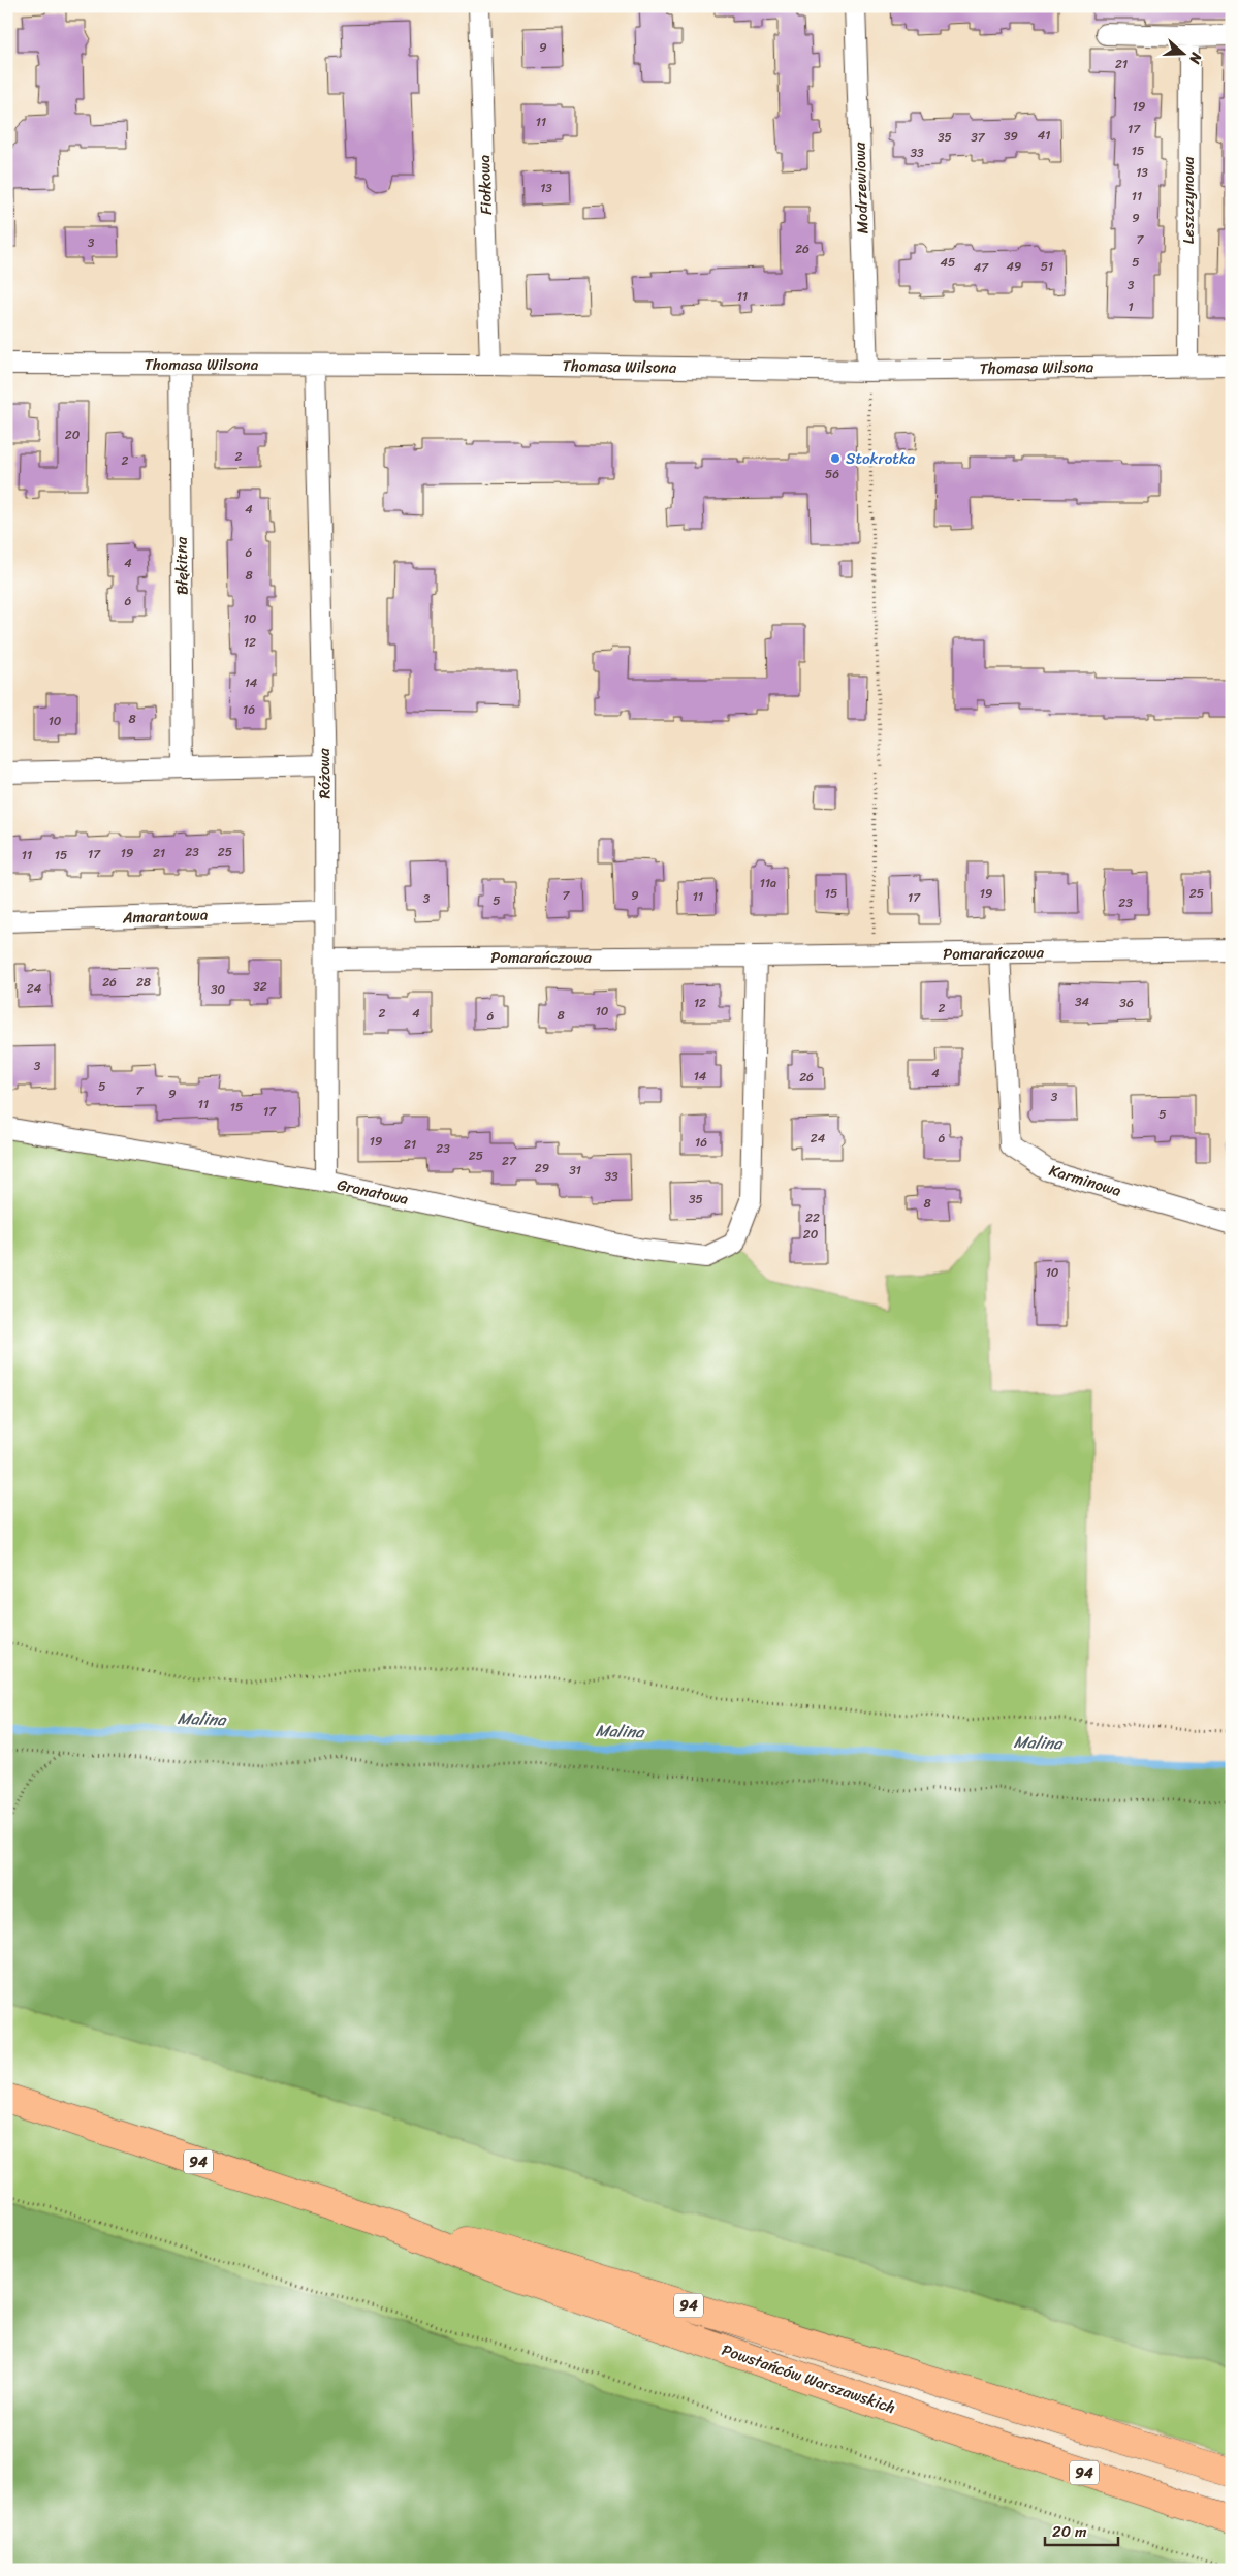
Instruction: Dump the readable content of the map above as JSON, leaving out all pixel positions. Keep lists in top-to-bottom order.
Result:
{
  "streets": {
    "main road": ["94", "Powstańców Warszawskich"],
    "street": [
      "Fiołkowa",
      "Modrzewiowa",
      "Leszczynowa",
      "Thomasa Wilsona",
      "Błękitna",
      "Różowa",
      "Amarantowa",
      "Pomarańczowa",
      "Karminowa",
      "Granatowa"
    ]
  },
  "crossings": [
    ["Fiołkowa", "Thomasa Wilsona"],
    ["Modrzewiowa", "Thomasa Wilsona"],
    ["Leszczynowa", "Thomasa Wilsona"],
    ["Thomasa Wilsona", "Błękitna"],
    ["Thomasa Wilsona", "Różowa"],
    ["Różowa", "Amarantowa"],
    ["Różowa", "Pomarańczowa"],
    ["Różowa", "Granatowa"],
    ["Pomarańczowa", "Karminowa"],
    ["Pomarańczowa", "Granatowa"]
  ],
  "water": ["Malina"],
  "places": ["Stokrotka"],
  "house_numbers": [
    "9",
    "21",
    "19",
    "11",
    "17",
    "41",
    "39",
    "35",
    "37",
    "15",
    "33",
    "13",
    "13",
    "11",
    "9",
    "7",
    "3",
    "26",
    "45",
    "5",
    "49",
    "51",
    "47",
    "3",
    "11",
    "1",
    "20",
    "2",
    "2",
    "56",
    "4",
    "6",
    "4",
    "8",
    "6",
    "10",
    "12",
    "14",
    "16",
    "8",
    "10",
    "23",
    "25",
    "19",
    "21",
    "17",
    "11",
    "15",
    "11a",
    "15",
    "19",
    "25",
    "7",
    "9",
    "11",
    "17",
    "3",
    "5",
    "23",
    "26",
    "28",
    "32",
    "24",
    "30",
    "34",
    "12",
    "36",
    "2",
    "10",
    "2",
    "4",
    "8",
    "6",
    "3",
    "4",
    "14",
    "26",
    "5",
    "7",
    "9",
    "3",
    "11",
    "15",
    "17",
    "5",
    "24",
    "6",
    "19",
    "16",
    "21",
    "23",
    "25",
    "27",
    "29",
    "31",
    "33",
    "35",
    "8",
    "22",
    "20",
    "10"
  ],
  "scale_bar": "20 m",
  "north": "right"
}
